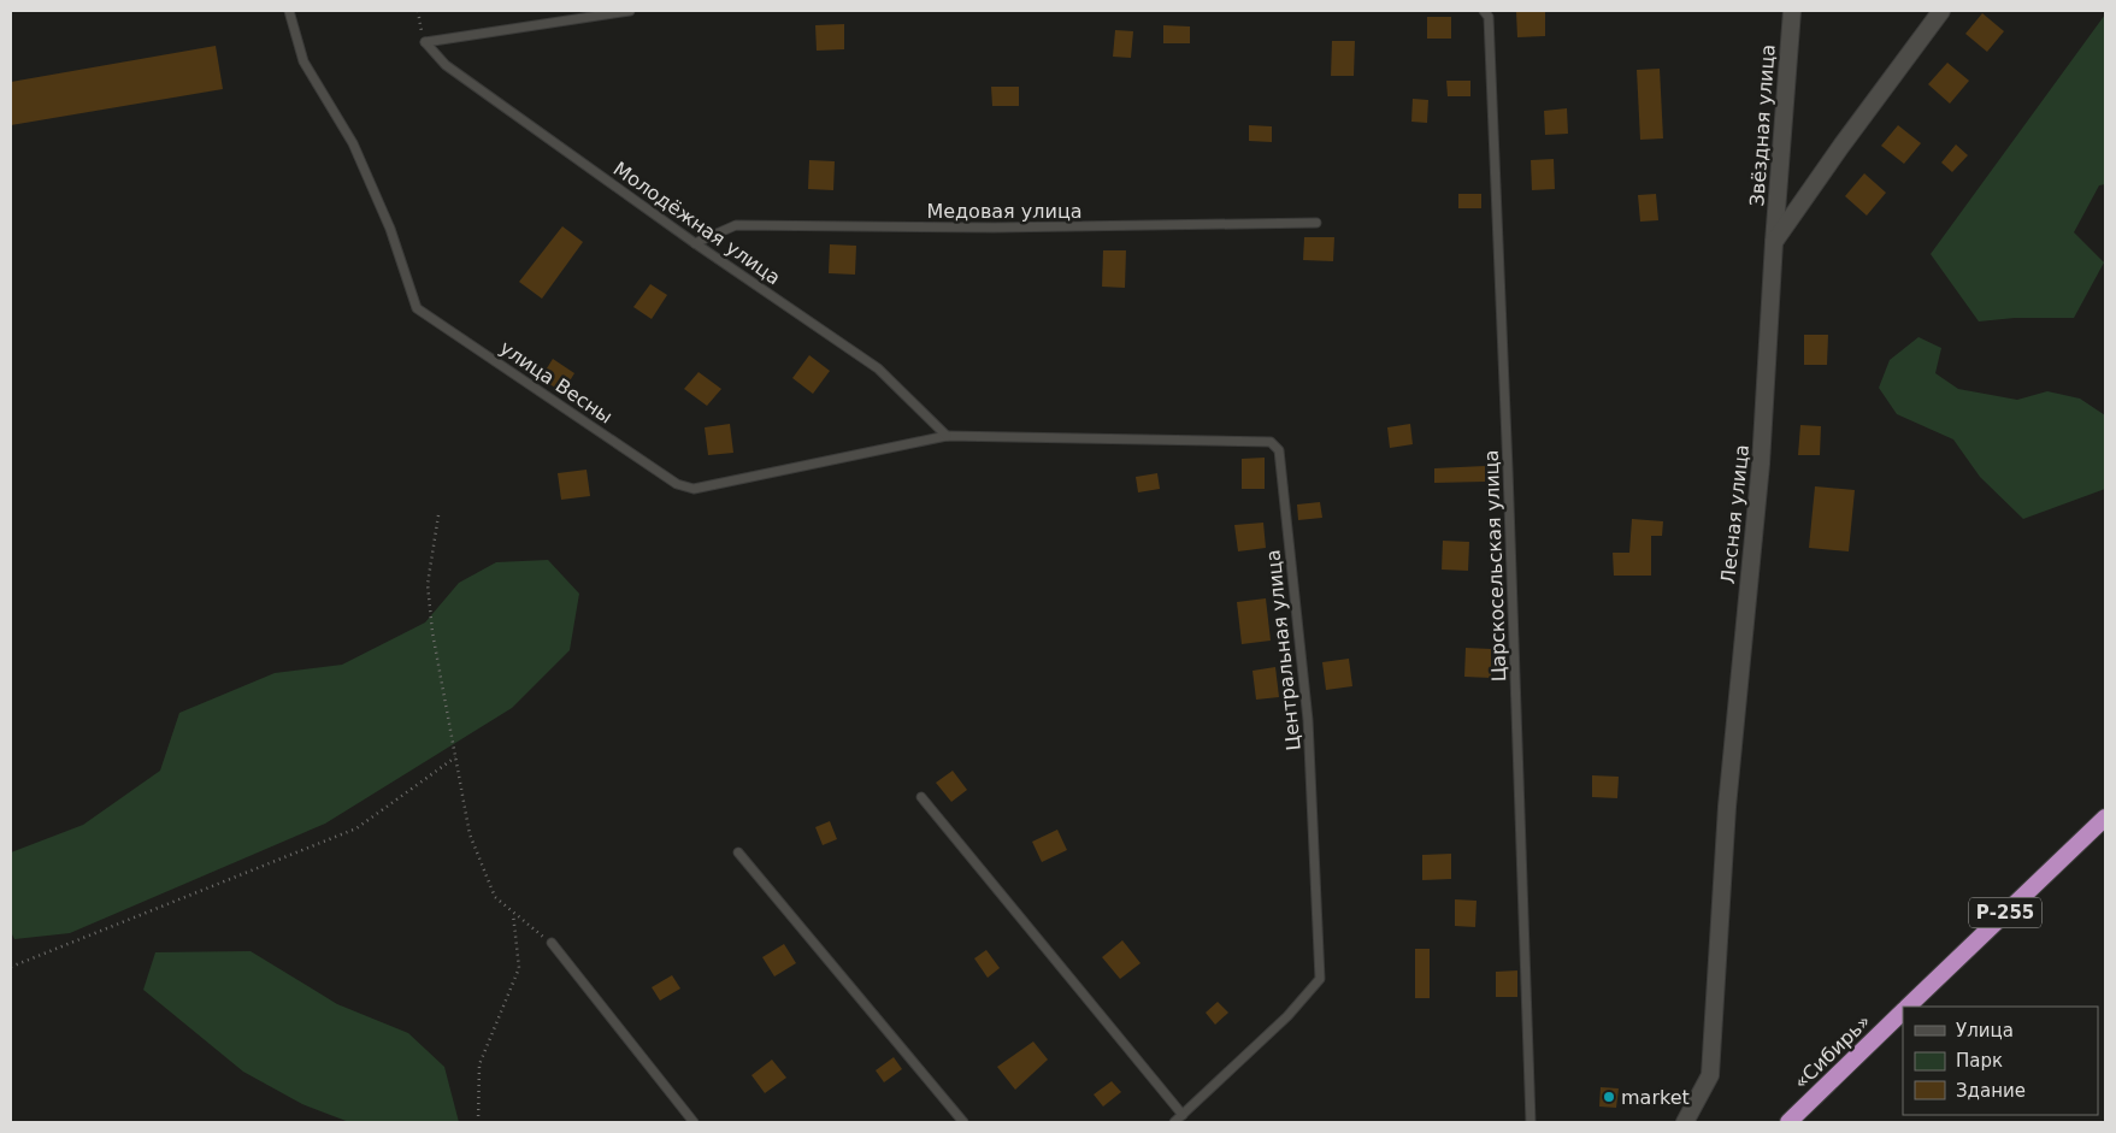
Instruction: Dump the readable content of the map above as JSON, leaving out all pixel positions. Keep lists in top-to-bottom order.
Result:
{
  "streets": {
    "highway": ["Р-255", "«Сибирь»"],
    "street": ["Звёздная улица", "Лесная улица"],
    "lane": [
      "Медовая улица",
      "Молодёжная улица",
      "улица Весны",
      "Царскосельская улица",
      "Центральная улица"
    ]
  },
  "crossings": [
    ["Звёздная улица", "Лесная улица"],
    ["Медовая улица", "Молодёжная улица"],
    ["Молодёжная улица", "Центральная улица"],
    ["улица Весны", "Центральная улица"]
  ],
  "places": ["market"],
  "legend": ["Улица", "Парк", "Здание"]
}
